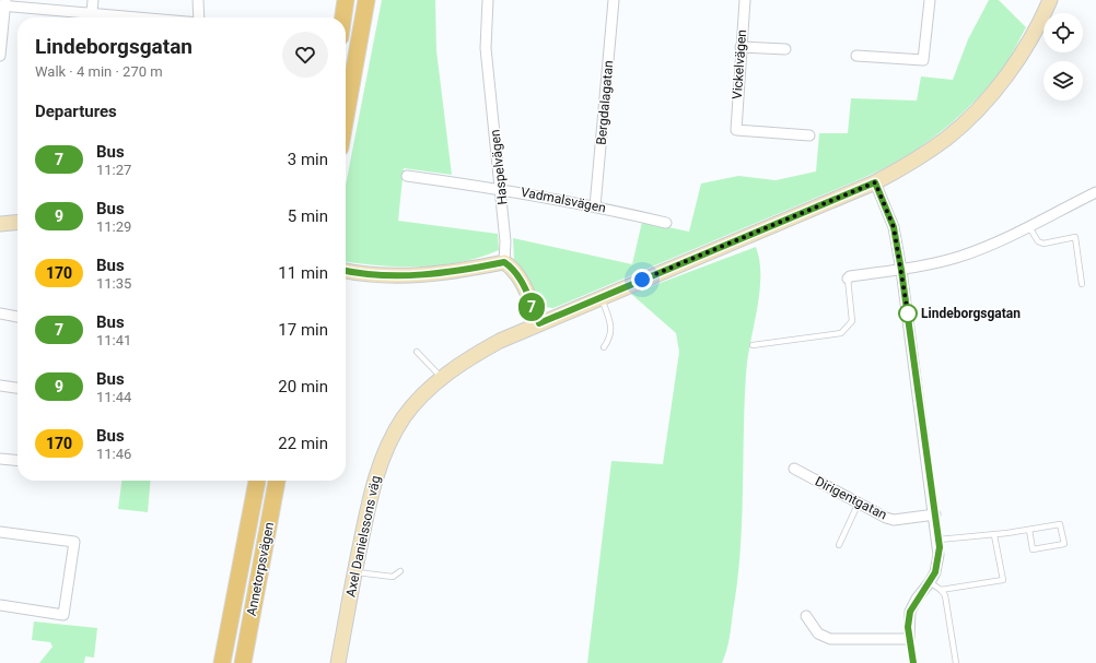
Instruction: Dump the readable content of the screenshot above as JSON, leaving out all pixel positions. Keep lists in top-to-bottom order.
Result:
{
  "streets": {
    "main road": ["Annetorpsvägen"],
    "street": [
      "Vickelvägen",
      "Bergdalagatan",
      "Haspelvägen",
      "Vadmalsvägen",
      "Dirigentgatan",
      "Axel Danielssons väg"
    ]
  },
  "crossings": [
    ["Bergdalagatan", "Vadmalsvägen"],
    ["Haspelvägen", "Vadmalsvägen"]
  ],
  "places": ["Lindeborgsgatan"],
  "lines": ["bus line 7"],
  "page": {
    "on_map": "7",
    "heading": [
      ["Lindeborgsgatan", "Walk · 4 min · 270 m"],
      "Departures"
    ],
    "list": [
      {
        "mark": "7",
        "name": "Bus",
        "note": "11:27",
        "value": "3 min"
      },
      {
        "mark": "9",
        "name": "Bus",
        "note": "11:29",
        "value": "5 min"
      },
      {
        "mark": "170",
        "name": "Bus",
        "note": "11:35",
        "value": "11 min"
      },
      {
        "mark": "7",
        "name": "Bus",
        "note": "11:41",
        "value": "17 min"
      },
      {
        "mark": "9",
        "name": "Bus",
        "note": "11:44",
        "value": "20 min"
      },
      {
        "mark": "170",
        "name": "Bus",
        "note": "11:46",
        "value": "22 min"
      }
    ]
  }
}
